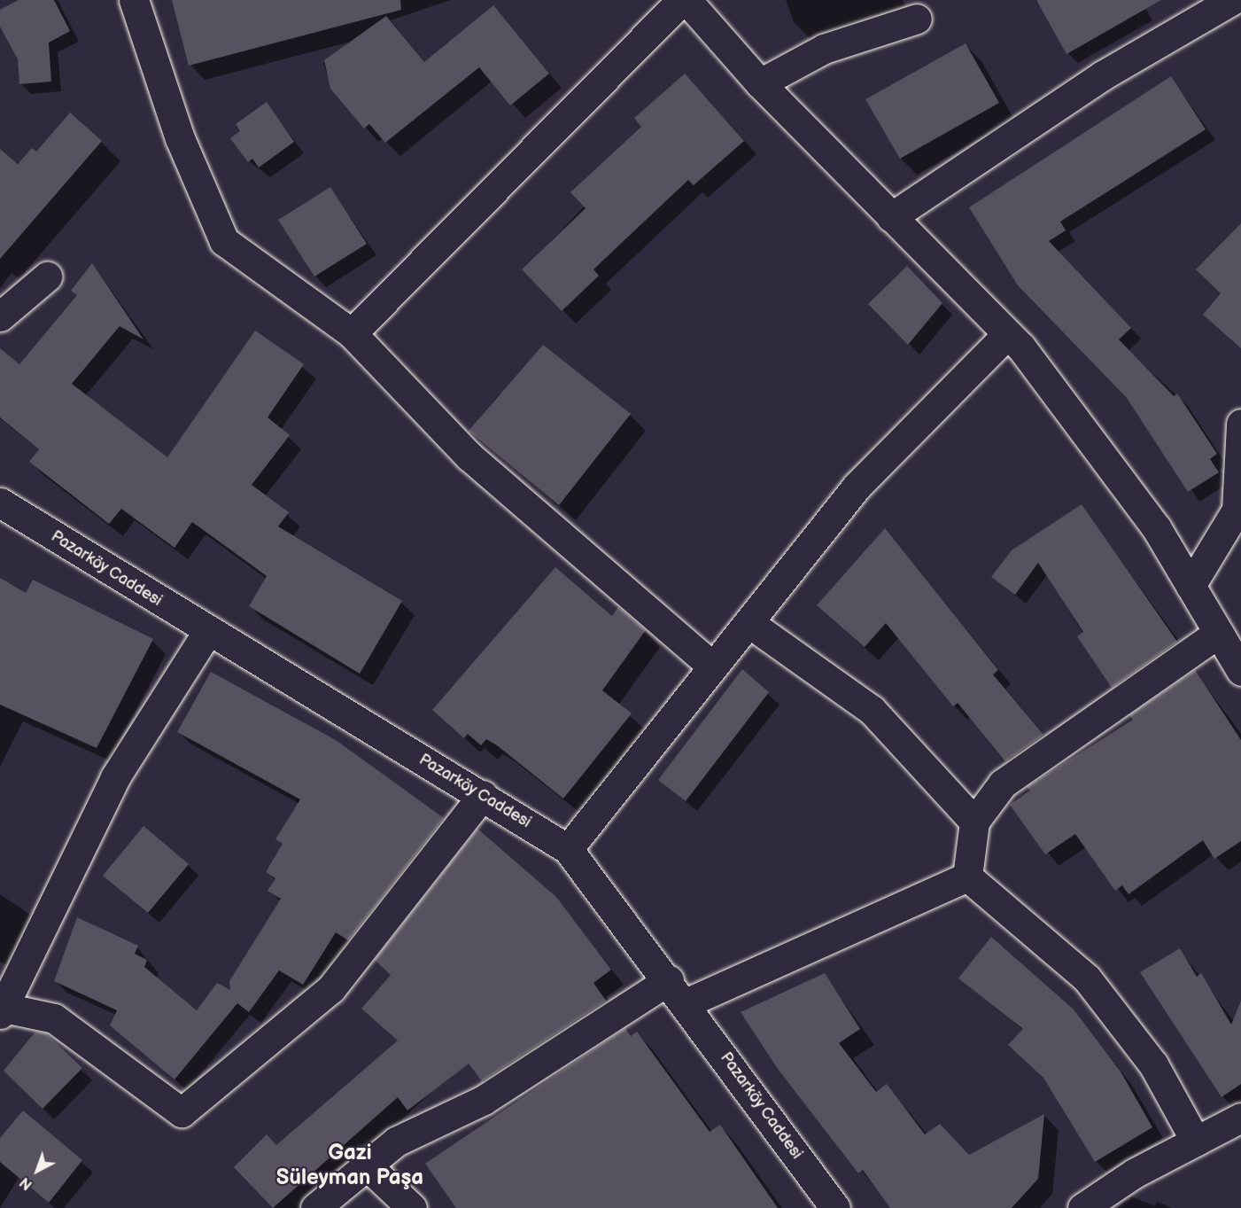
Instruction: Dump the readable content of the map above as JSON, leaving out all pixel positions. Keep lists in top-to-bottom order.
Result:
{
  "streets": {
    "street": ["Pazarköy Caddesi"]
  },
  "districts": ["Gazi Süleyman Paşa"],
  "north": "bottom left"
}
